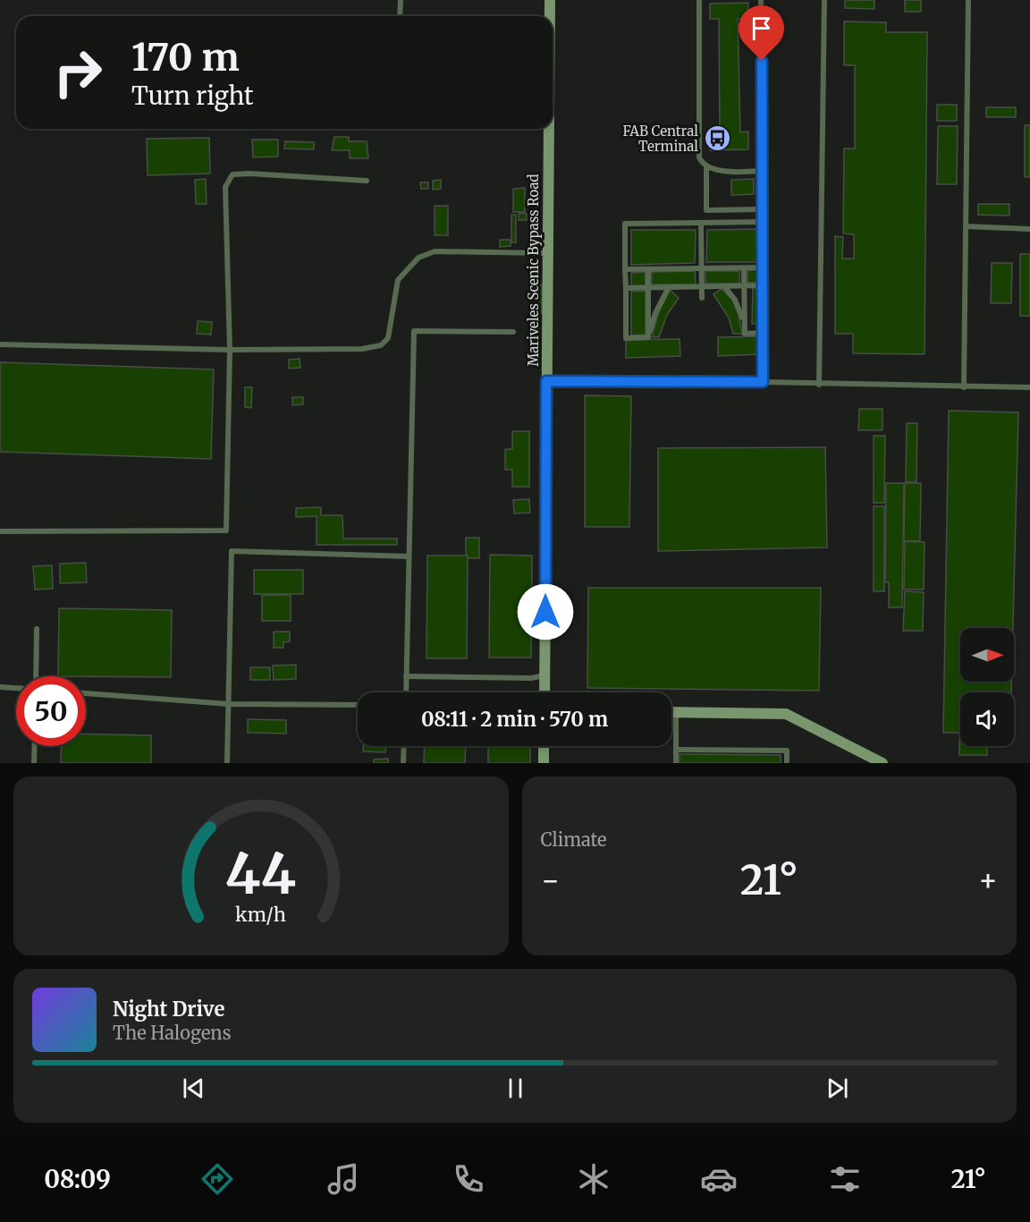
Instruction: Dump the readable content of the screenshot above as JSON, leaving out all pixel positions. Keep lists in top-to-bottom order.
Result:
{
  "streets": {
    "main road": ["Mariveles Scenic Bypass Road"]
  },
  "places": {
    "bus stop": ["FAB Central Terminal"]
  },
  "north": "right",
  "page": {
    "turn": ["170 m", "Turn right"],
    "limit": "50",
    "trip": "08:11 · 2 min · 570 m",
    "tile": "Climate",
    "heat": ["−", "21°", "+"],
    "song": ["Night Drive", "The Halogens"],
    "tabs": ["08:09", "21°"],
    "gauge": ["44", "km/h"]
  }
}
